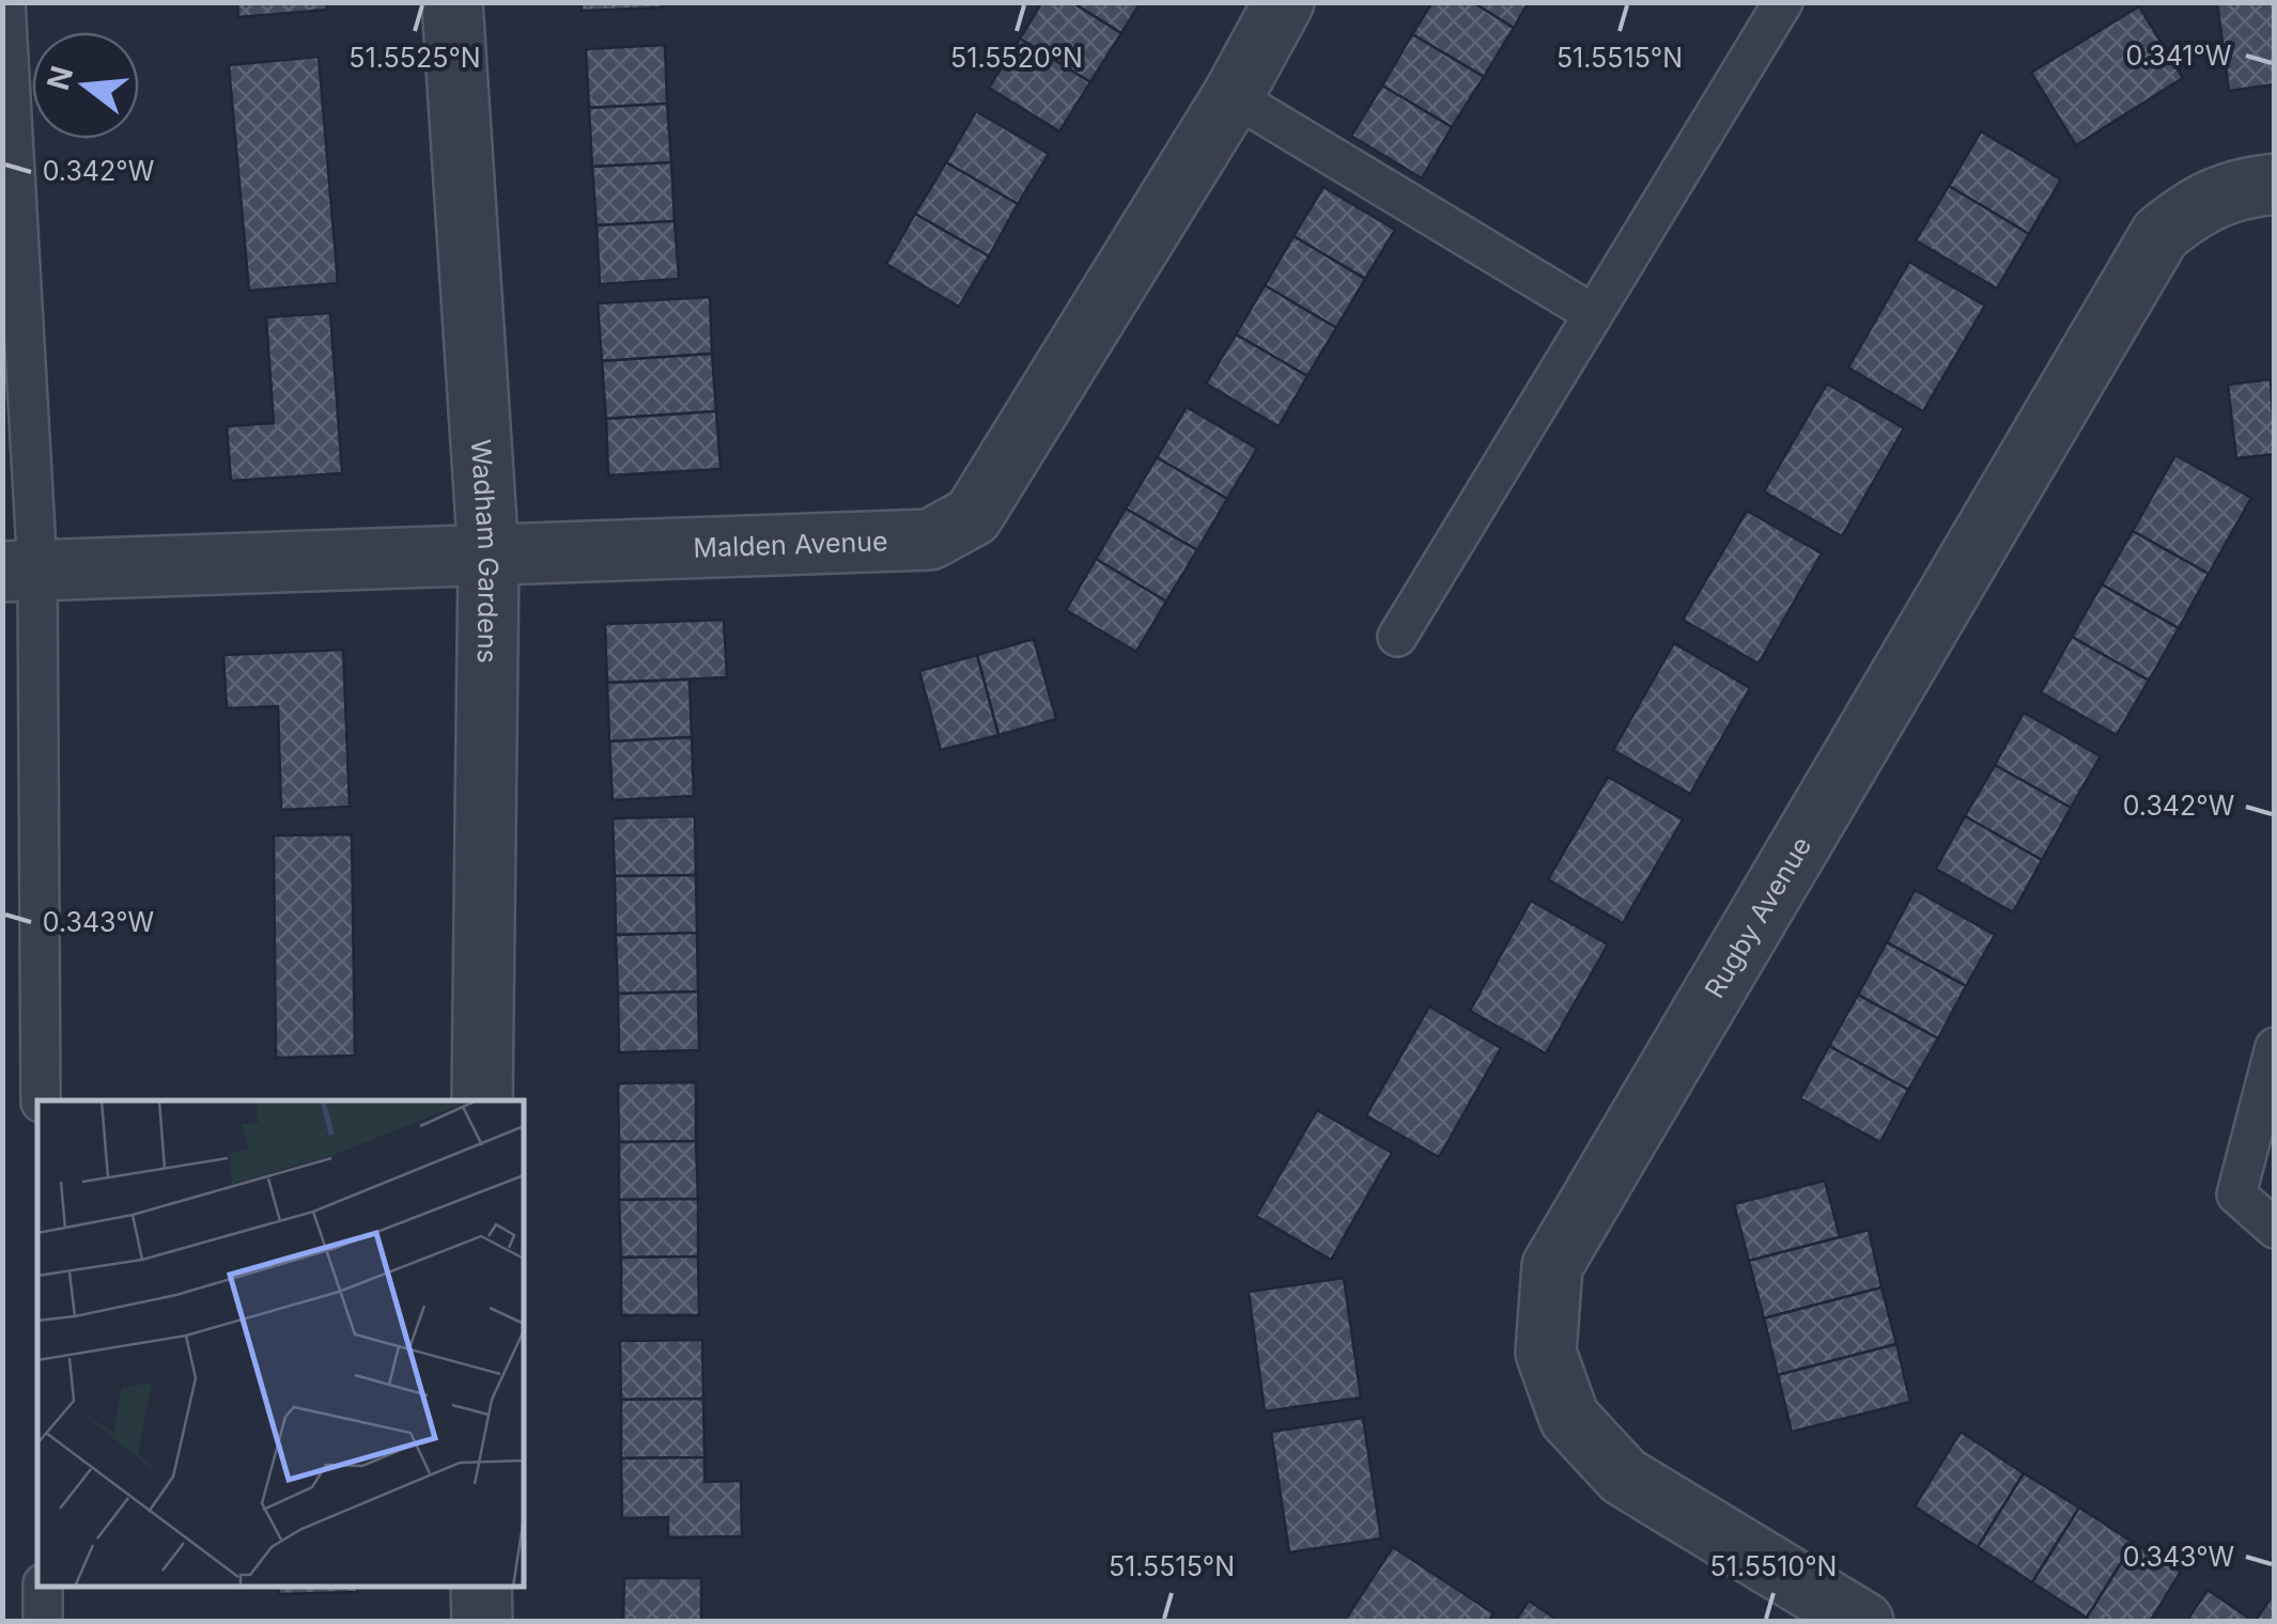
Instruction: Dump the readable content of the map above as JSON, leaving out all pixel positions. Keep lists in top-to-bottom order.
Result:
{
  "streets": {
    "street": ["Malden Avenue", "Wadham Gardens", "Rugby Avenue"]
  },
  "crossings": [
    ["Malden Avenue", "Wadham Gardens"]
  ],
  "north": "left",
  "coordinates": [
    "0.341°W",
    "51.5525°N",
    "51.5520°N",
    "51.5515°N",
    "0.342°W",
    "0.343°W",
    "51.5510°N"
  ]
}
